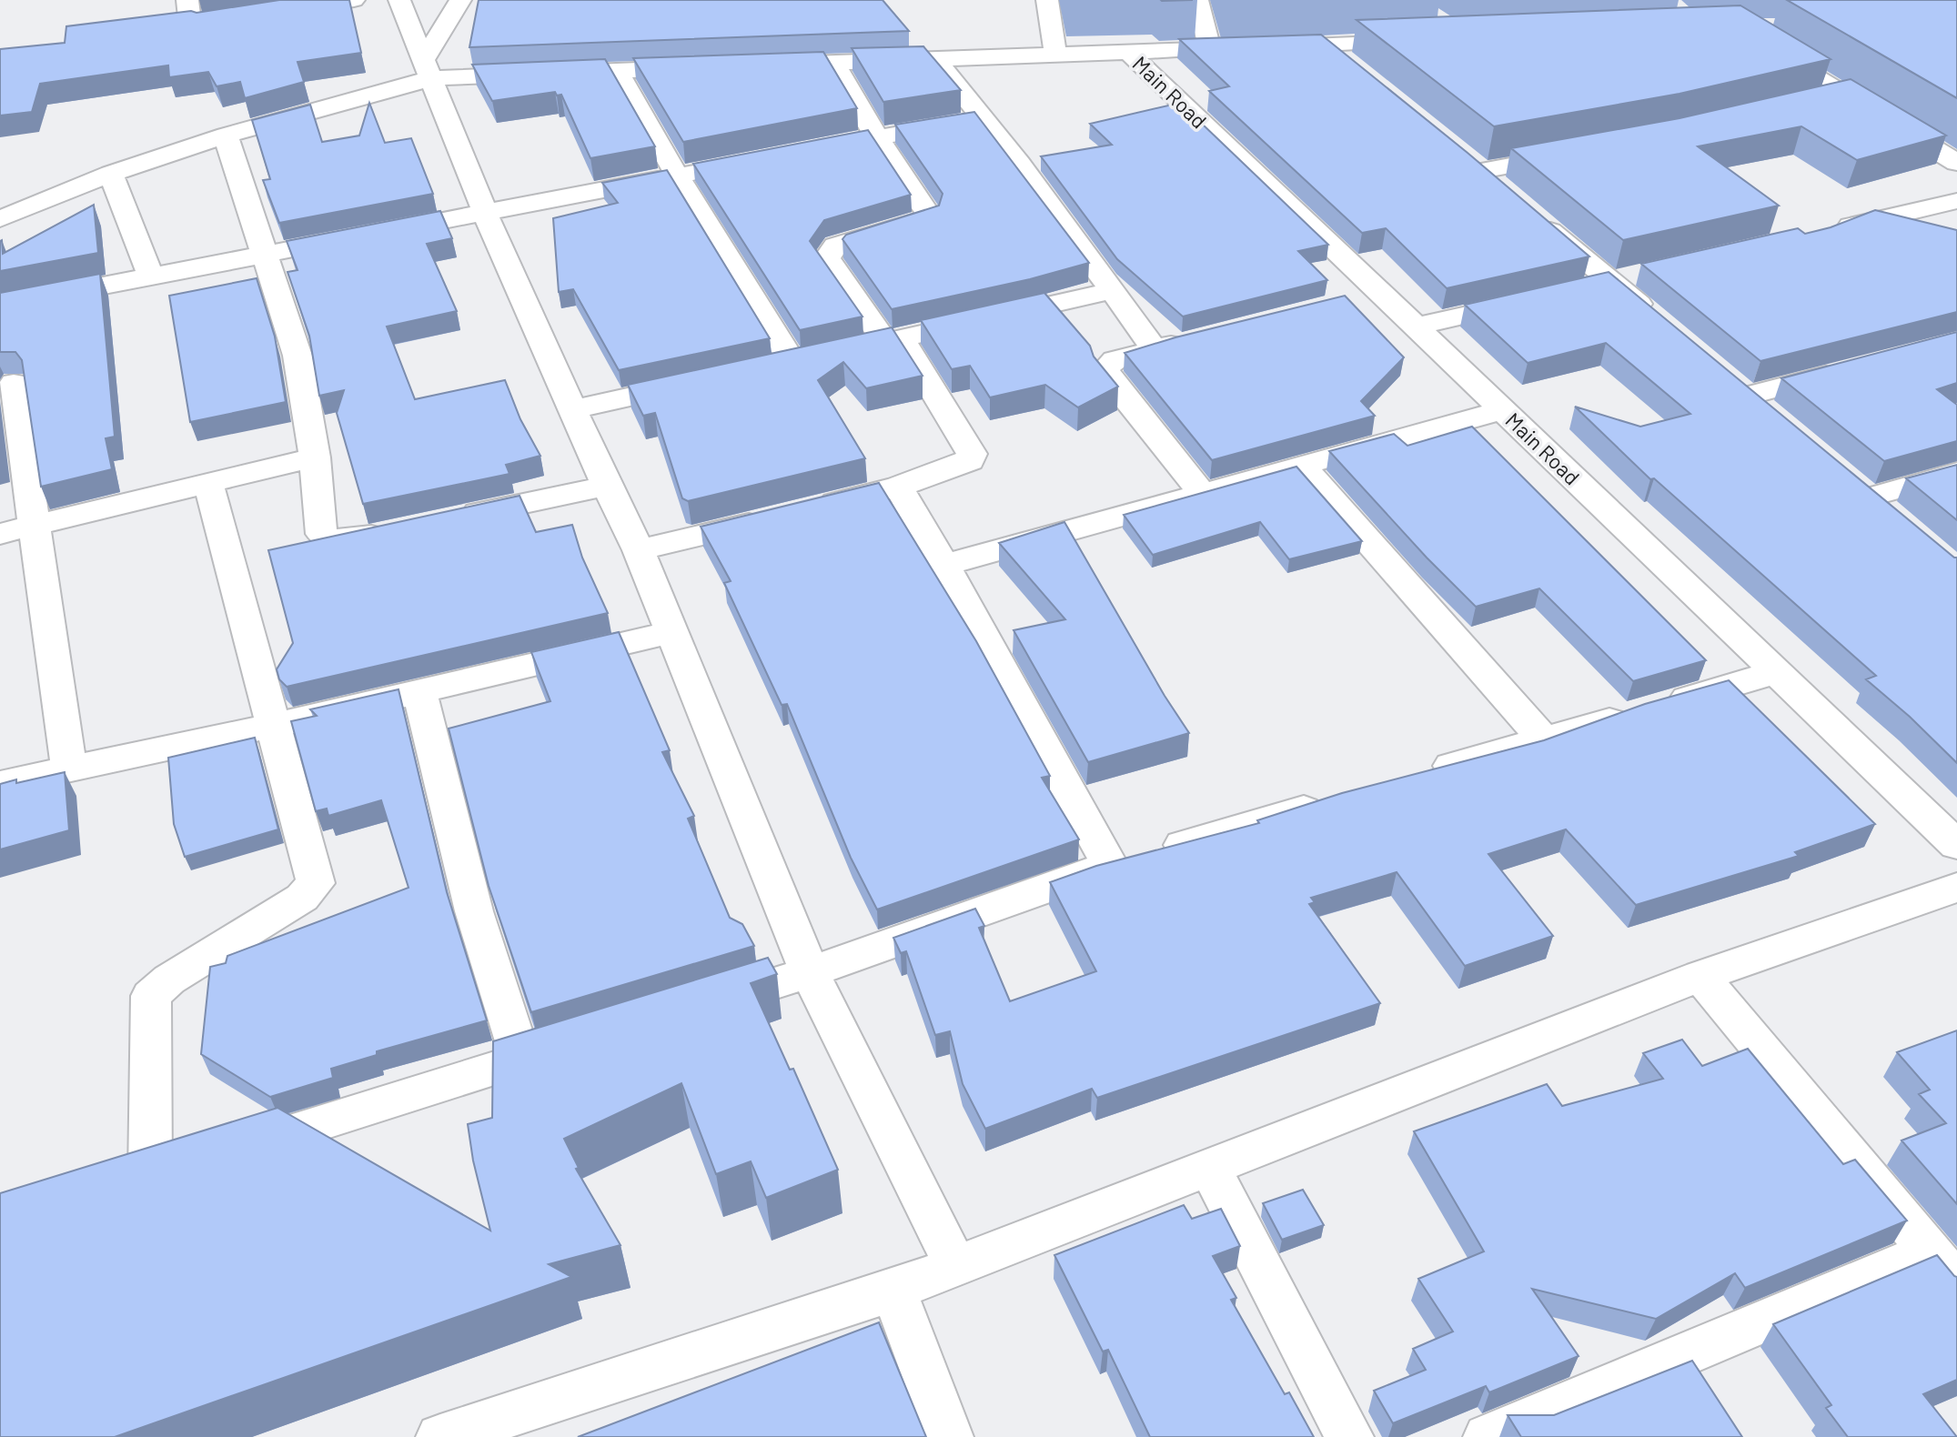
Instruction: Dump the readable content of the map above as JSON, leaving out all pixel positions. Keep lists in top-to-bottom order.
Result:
{
  "streets": {
    "street": ["Main Road"]
  }
}
